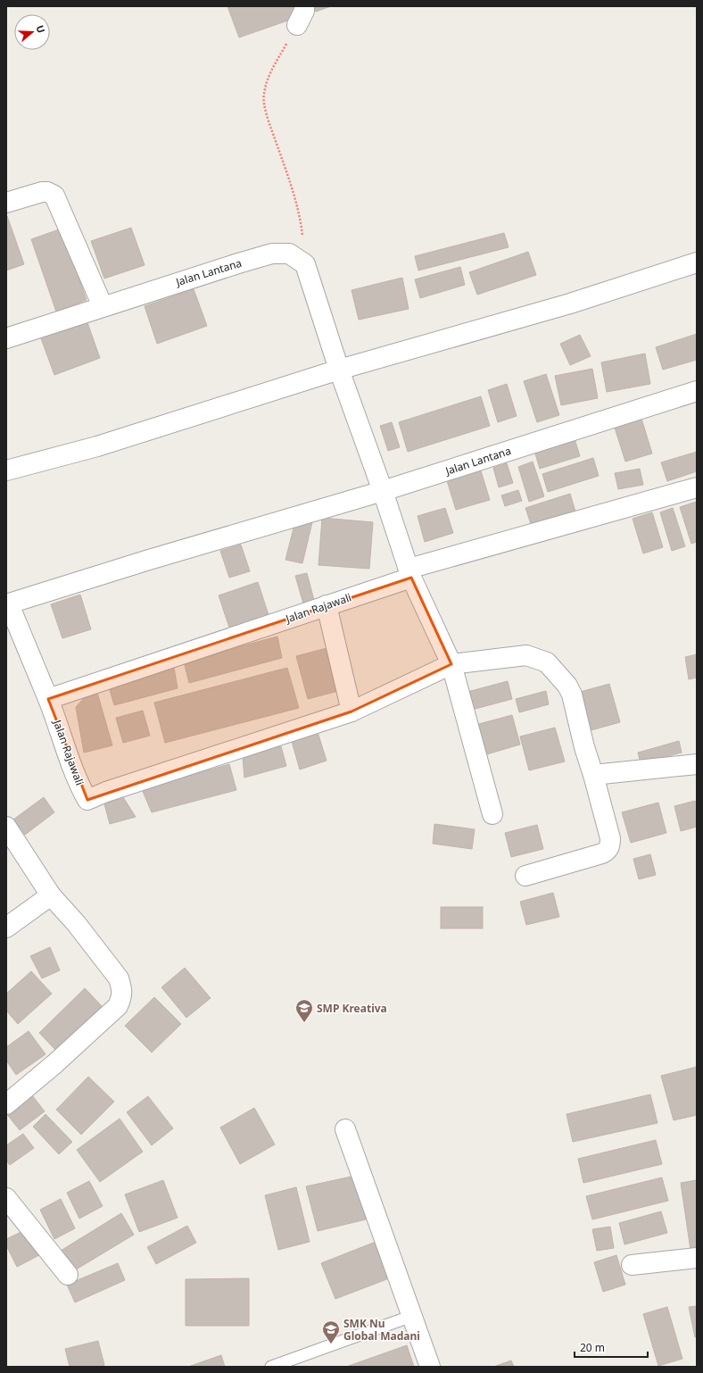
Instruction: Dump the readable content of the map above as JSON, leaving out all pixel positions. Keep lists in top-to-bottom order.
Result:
{
  "streets": {
    "street": ["Jalan Lantana", "Jalan Rajawali"]
  },
  "places": {
    "school or university": ["SMP Kreativa", "SMK Nu Global Madani"]
  },
  "scale_bar": "20 m",
  "north": "right"
}
